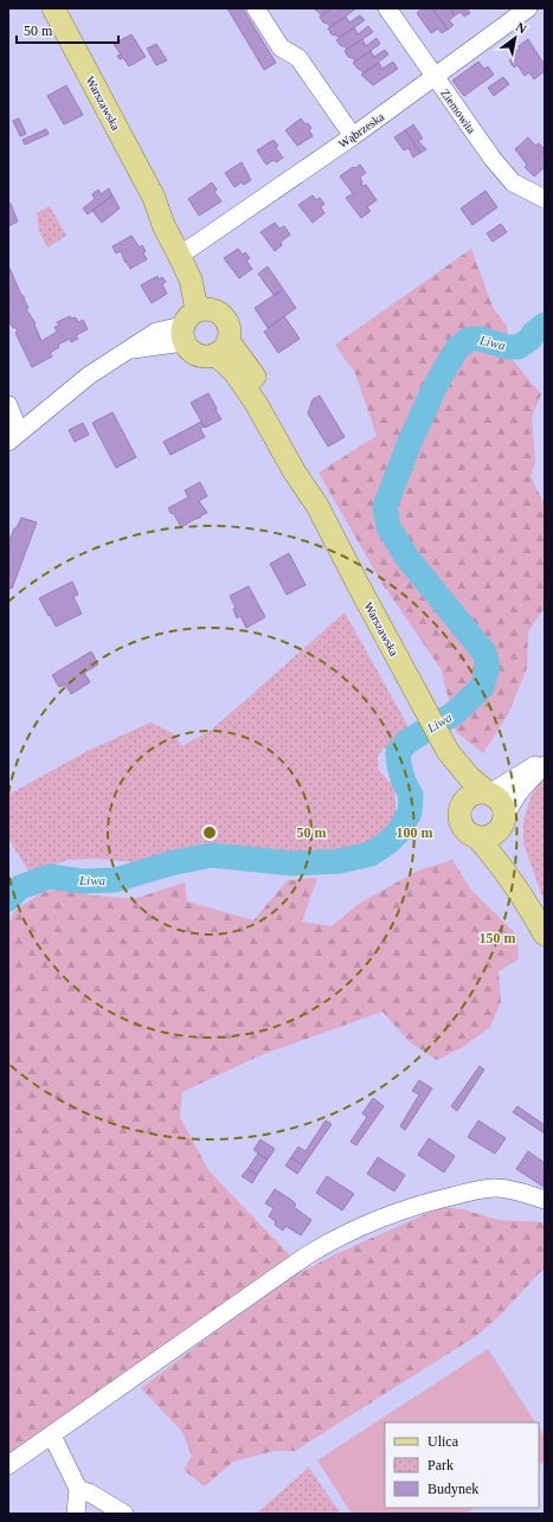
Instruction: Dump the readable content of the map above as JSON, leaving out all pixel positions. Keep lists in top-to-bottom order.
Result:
{
  "streets": {
    "main road": ["Warszawska"],
    "street": ["Ziemowita", "Wąbrzeska"]
  },
  "crossings": [
    ["Warszawska", "Wąbrzeska"],
    ["Ziemowita", "Wąbrzeska"]
  ],
  "water": ["Liwa"],
  "legend": ["Ulica", "Park", "Budynek"],
  "scale_bar": "50 m",
  "north": "top right",
  "rings": ["50 m", "100 m", "150 m"]
}
